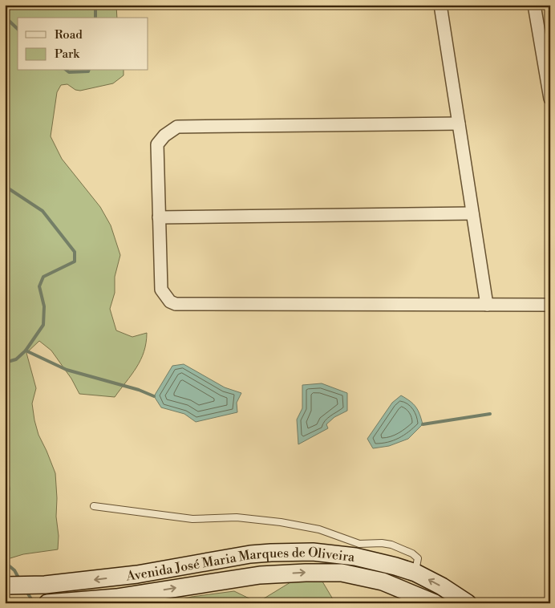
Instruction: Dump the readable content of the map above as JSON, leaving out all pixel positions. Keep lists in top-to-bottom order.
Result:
{
  "streets": {
    "main road": ["Avenida José Maria Marques de Oliveira"]
  },
  "legend": ["Road", "Park"]
}
